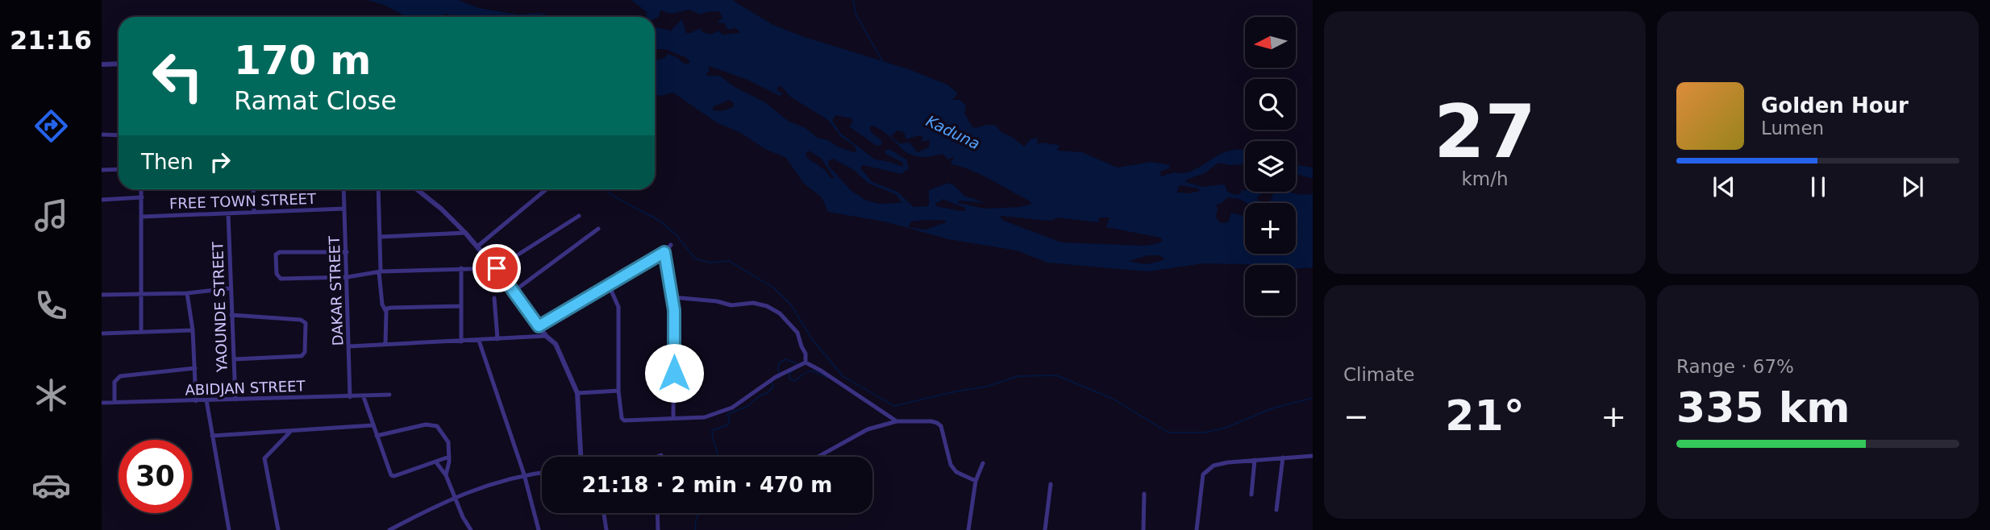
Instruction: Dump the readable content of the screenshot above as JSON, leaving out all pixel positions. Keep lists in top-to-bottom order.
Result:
{
  "streets": {
    "street": [
      "FREE TOWN STREET",
      "DAKAR STREET",
      "YAOUNDE STREET",
      "ABIDJAN STREET"
    ]
  },
  "crossings": [
    ["FREE TOWN STREET", "DAKAR STREET"],
    ["FREE TOWN STREET", "YAOUNDE STREET"],
    ["DAKAR STREET", "ABIDJAN STREET"],
    ["YAOUNDE STREET", "ABIDJAN STREET"]
  ],
  "water": ["Kaduna"],
  "north": "left",
  "page": {
    "tabs": "21:16",
    "tile": [
      ["27", "km/h"],
      "Climate",
      ["Range · 67%", "335 km"]
    ],
    "map_buttons": ["+", "−"],
    "turn": ["170 m", "Ramat Close"],
    "song": ["Golden Hour", "Lumen"],
    "then": "Then",
    "heat": ["−", "21°", "+"],
    "limit": "30",
    "trip": "21:18 · 2 min · 470 m"
  }
}
